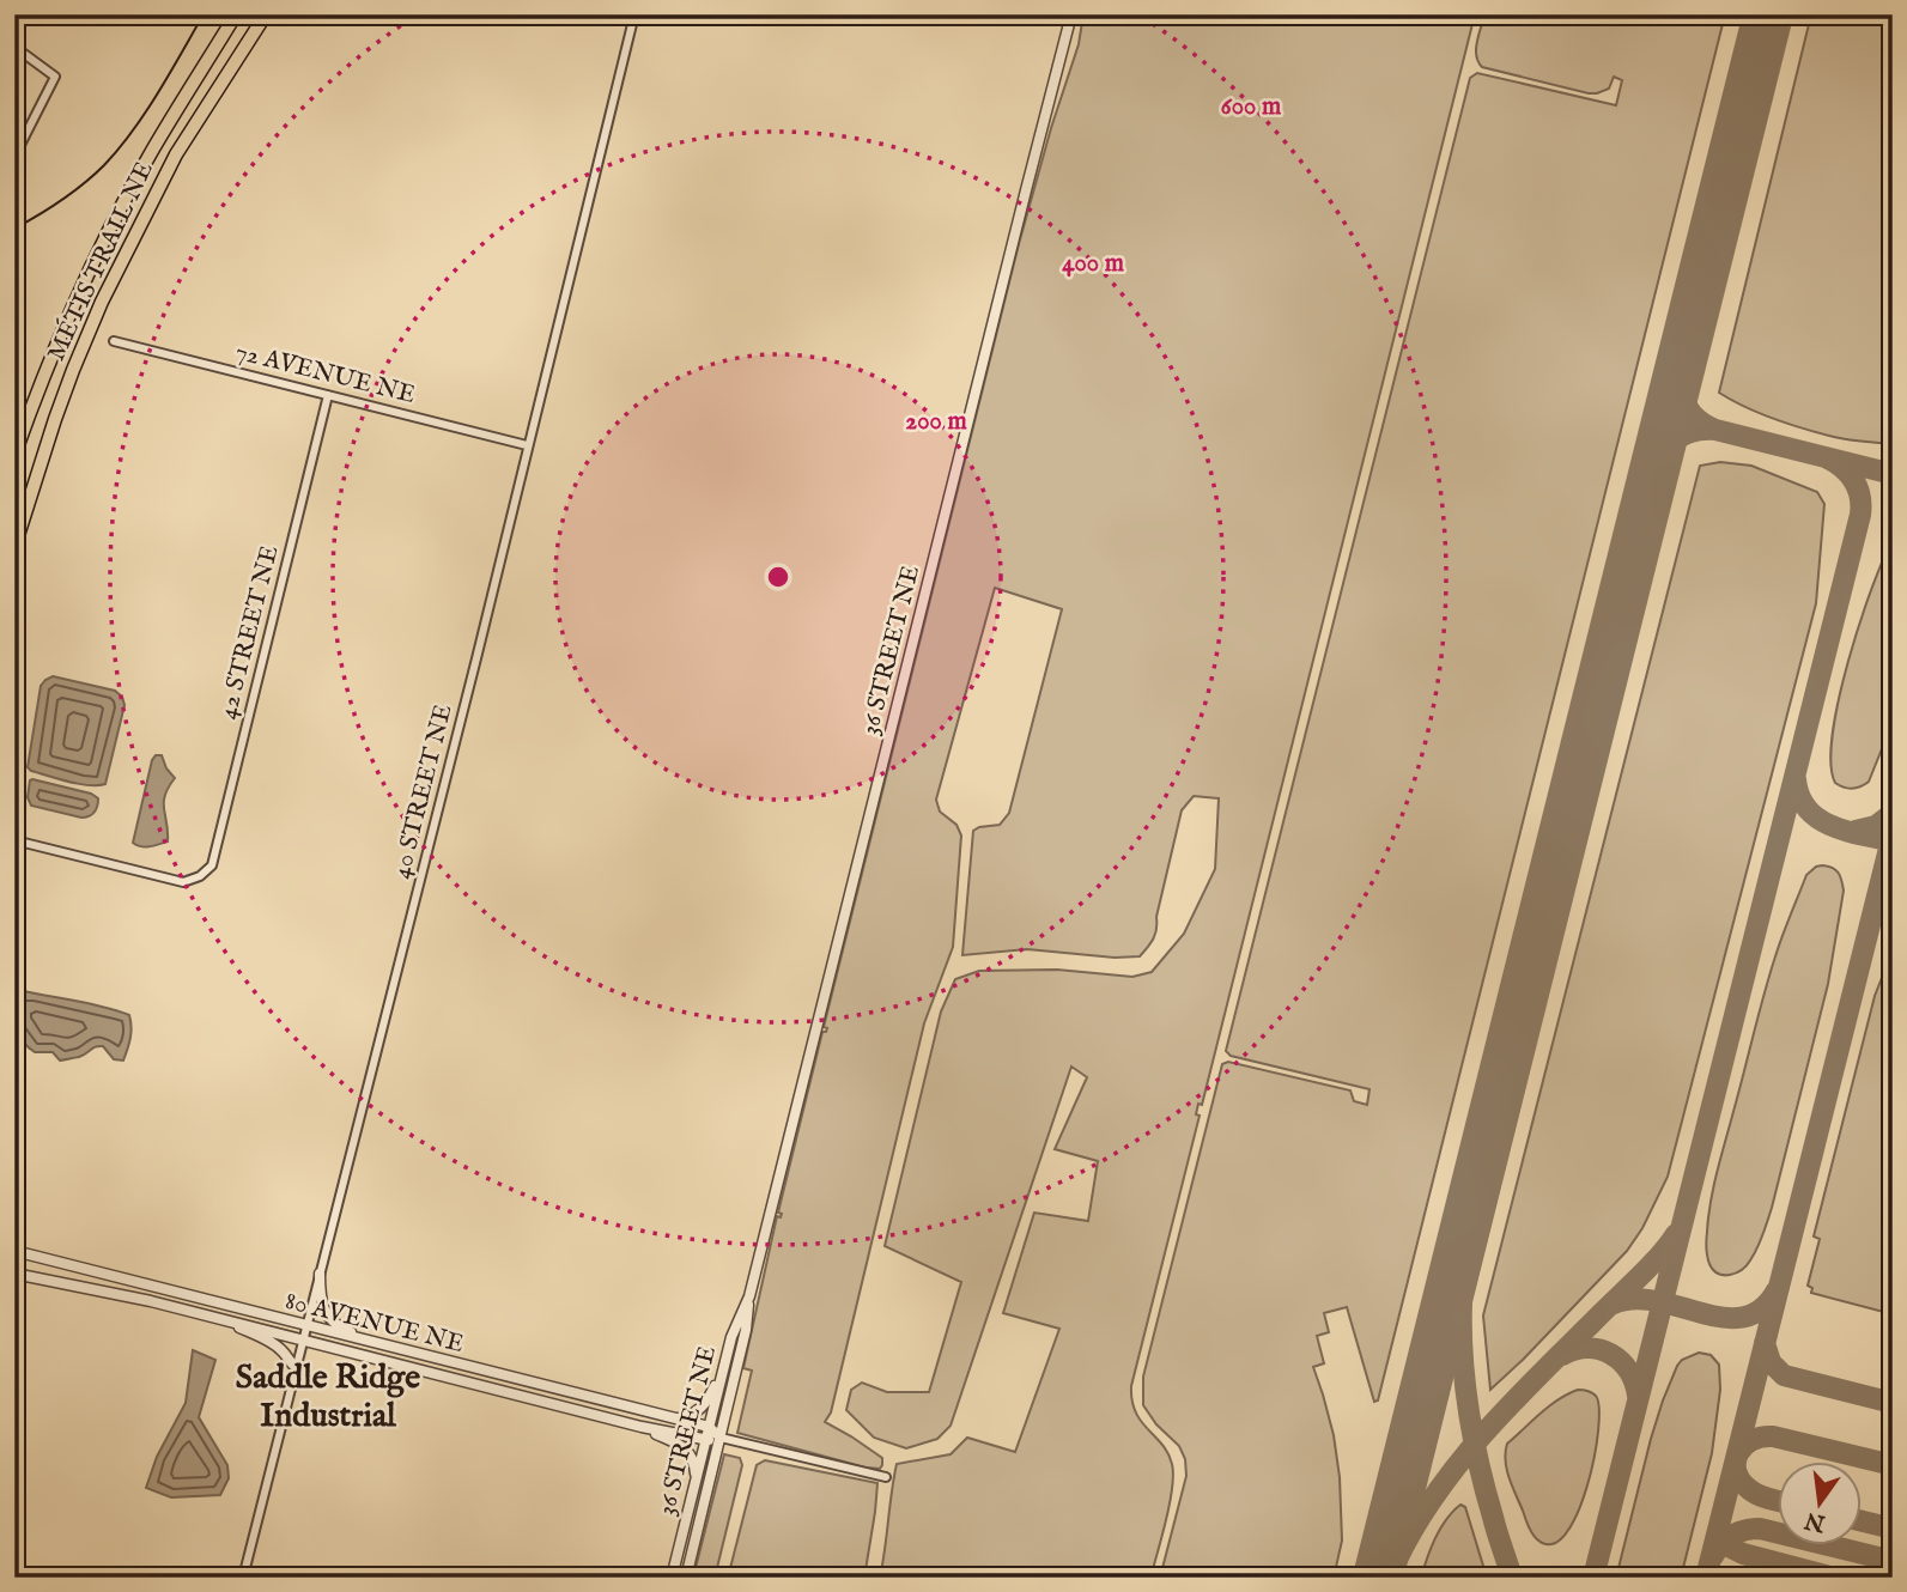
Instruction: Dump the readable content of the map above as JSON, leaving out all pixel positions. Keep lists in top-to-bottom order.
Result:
{
  "streets": {
    "main road": ["MÉTIS TRAIL NE"],
    "street": [
      "72 AVENUE NE",
      "42 STREET NE",
      "36 STREET NE",
      "40 STREET NE",
      "80 AVENUE NE"
    ]
  },
  "crossings": [
    ["72 AVENUE NE", "42 STREET NE"],
    ["72 AVENUE NE", "40 STREET NE"],
    ["36 STREET NE", "80 AVENUE NE"],
    ["40 STREET NE", "80 AVENUE NE"]
  ],
  "districts": ["Saddle Ridge Industrial"],
  "north": "bottom",
  "rings": ["600 m", "400 m", "200 m"]
}
